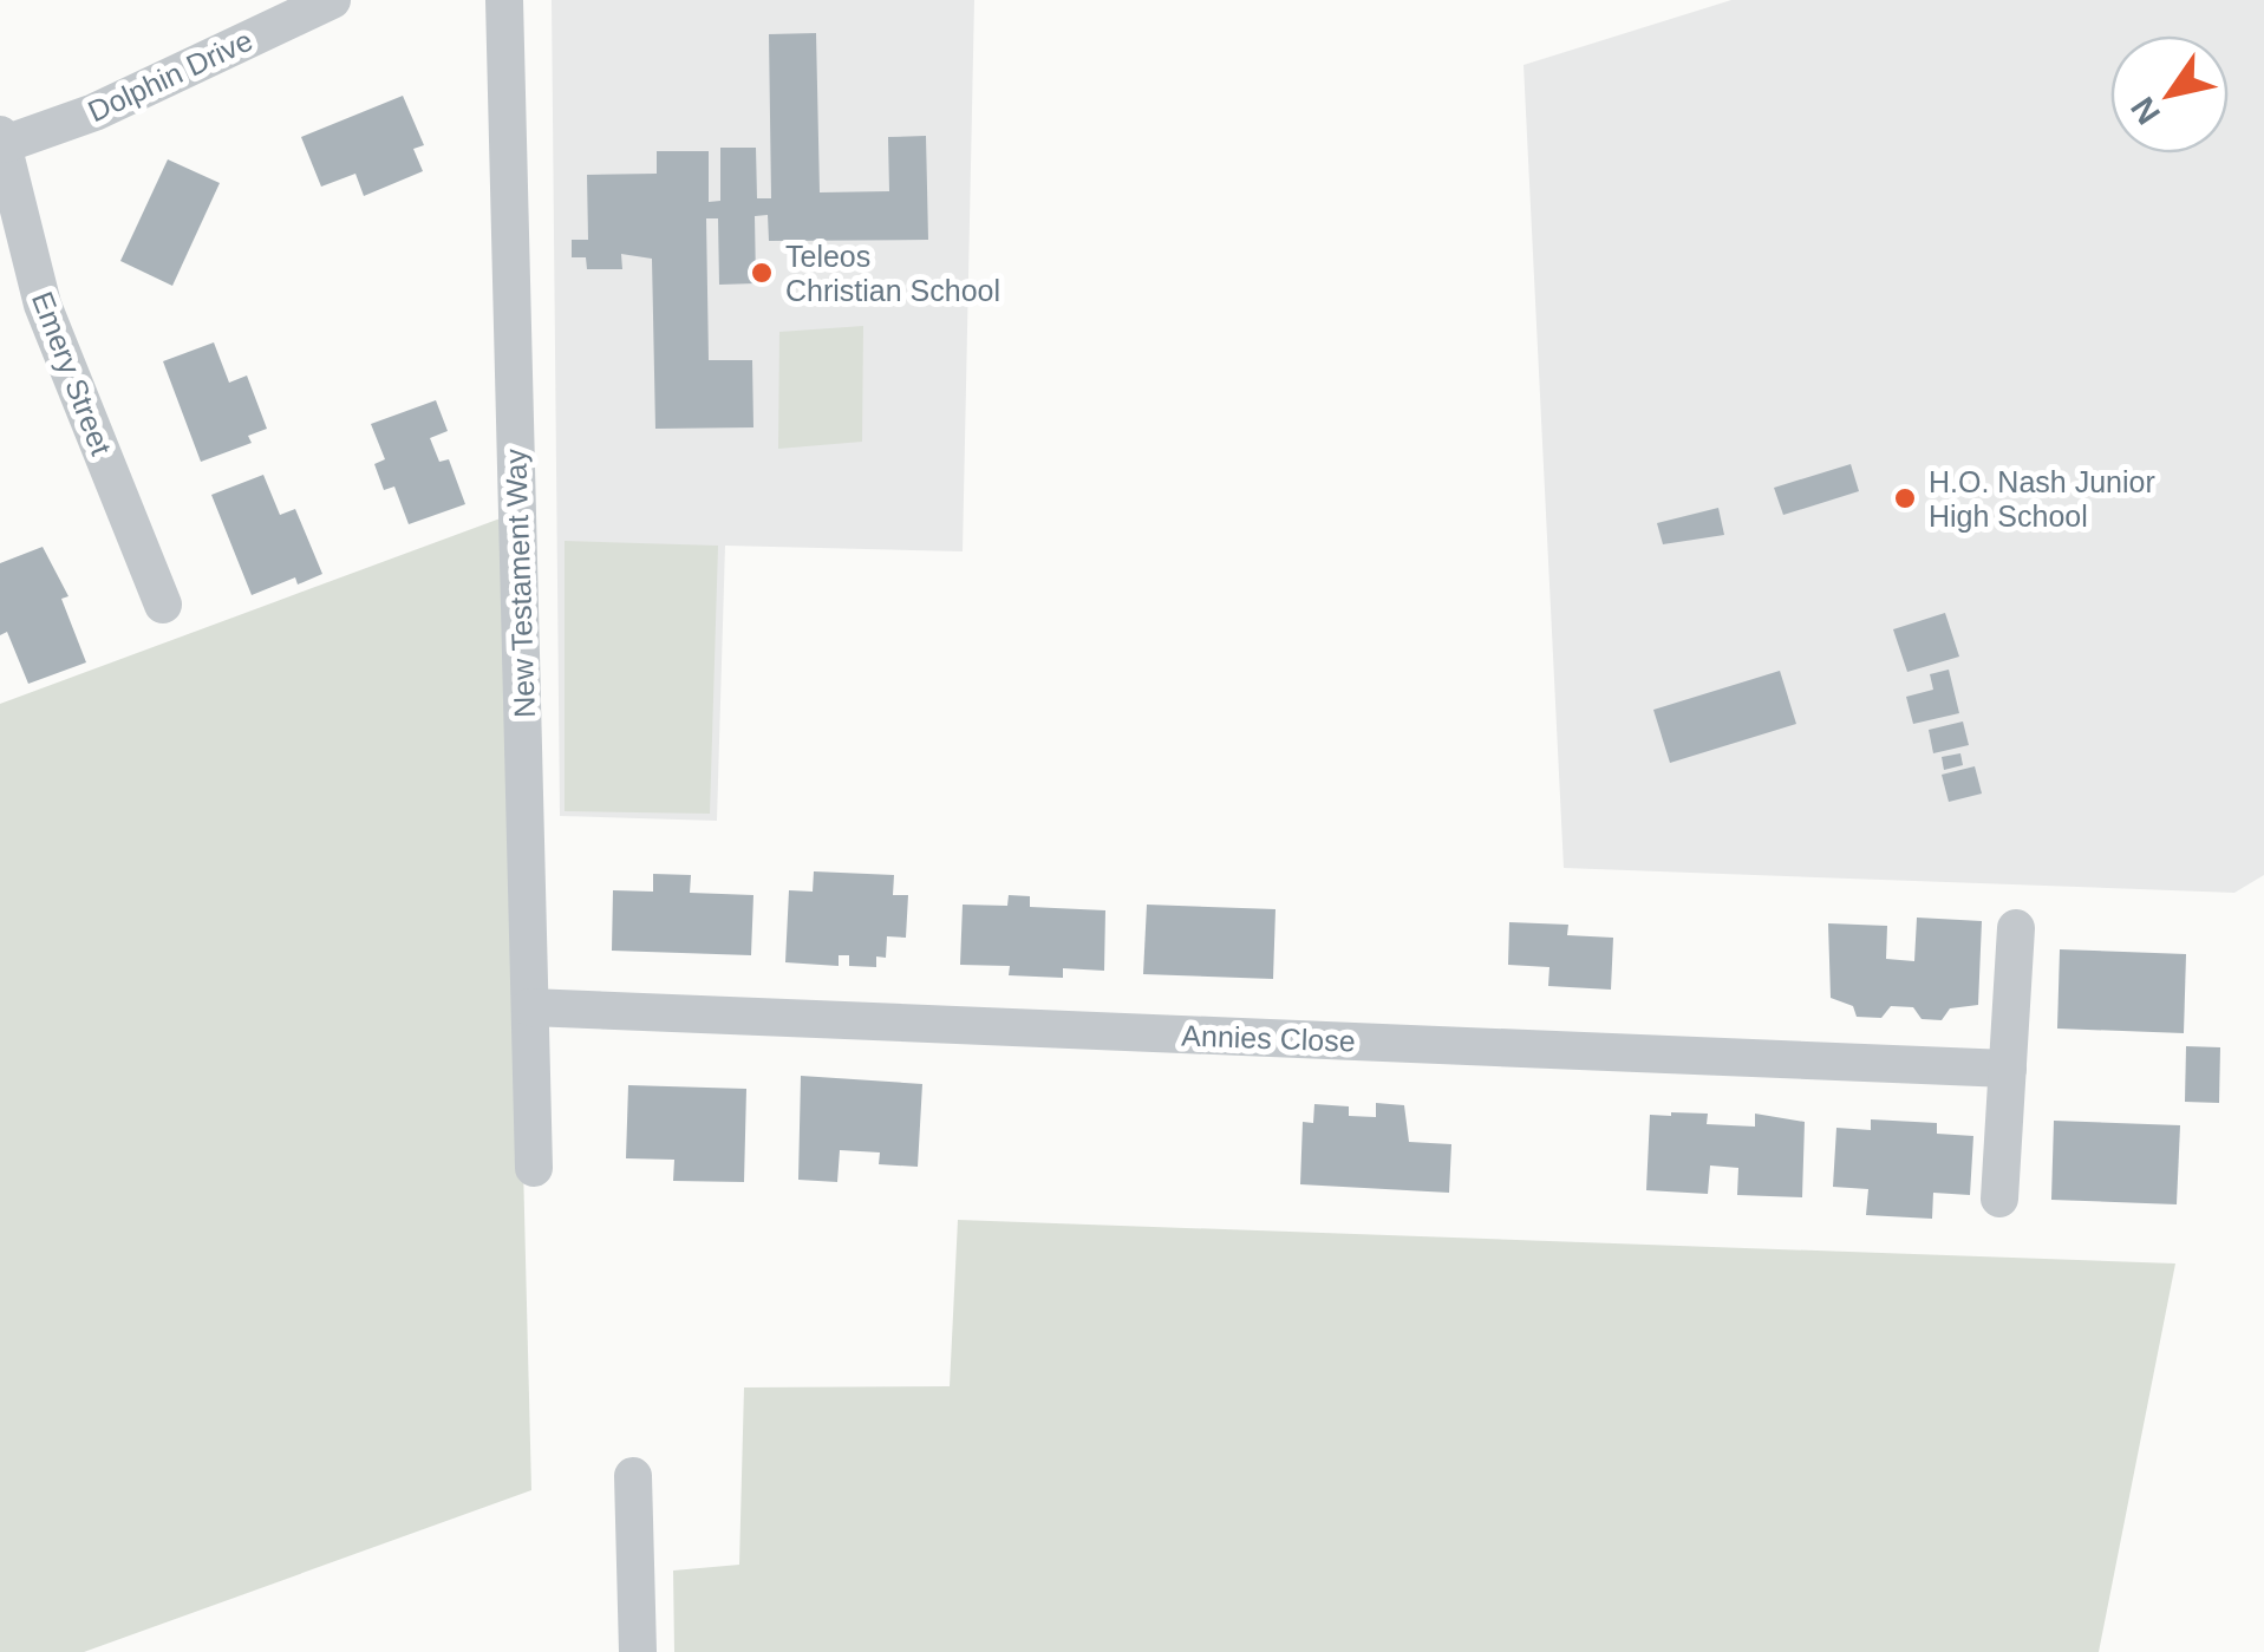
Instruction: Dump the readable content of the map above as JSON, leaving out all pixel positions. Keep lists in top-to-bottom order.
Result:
{
  "streets": {
    "street": [
      "Dolphin Drive",
      "Emery Street",
      "New Testament Way",
      "Annies Close"
    ]
  },
  "crossings": [
    ["Dolphin Drive", "Emery Street"],
    ["New Testament Way", "Annies Close"]
  ],
  "places": ["Teleos Christian School", "H.O. Nash Junior High School"],
  "north": "bottom left"
}
